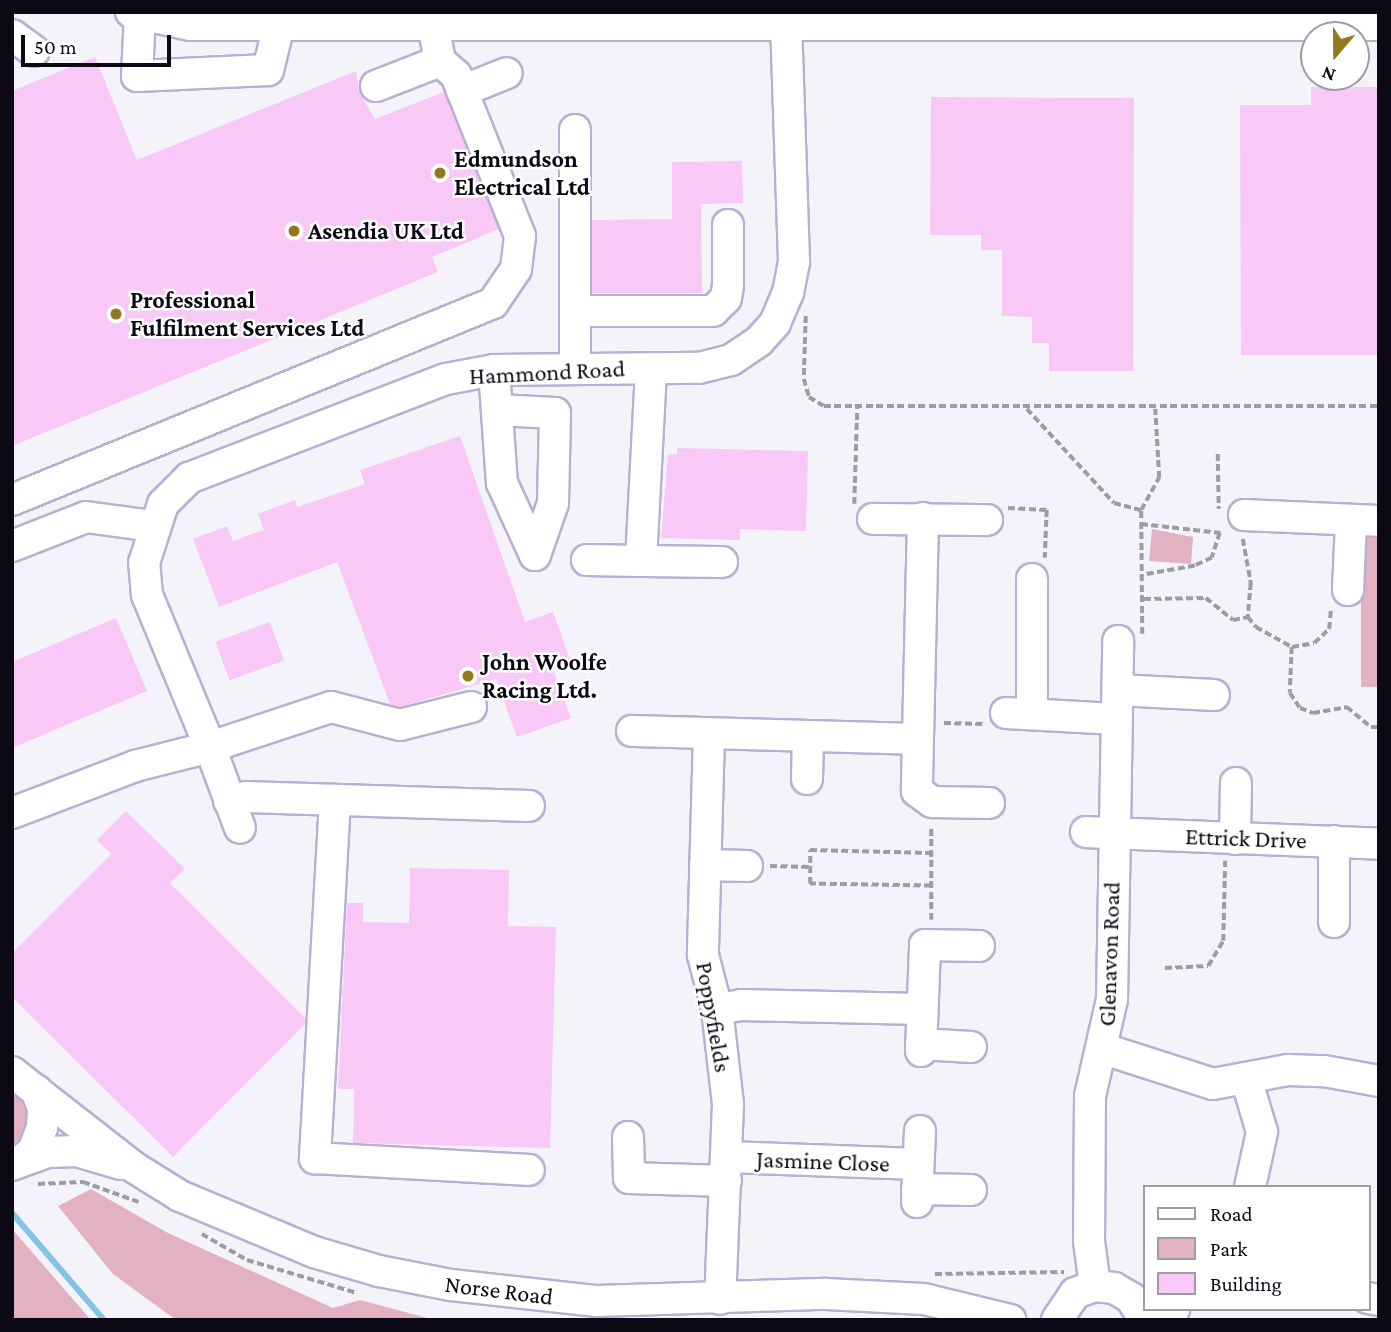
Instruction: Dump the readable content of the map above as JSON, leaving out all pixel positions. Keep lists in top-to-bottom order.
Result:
{
  "streets": {
    "street": [
      "Hammond Road",
      "Ettrick Drive",
      "Glenavon Road",
      "Poppyfields",
      "Jasmine Close",
      "Norse Road"
    ]
  },
  "crossings": [
    ["Ettrick Drive", "Glenavon Road"],
    ["Poppyfields", "Jasmine Close"],
    ["Poppyfields", "Norse Road"]
  ],
  "places": [
    "Edmundson Electrical Ltd",
    "Asendia UK Ltd",
    "Professional Fulfilment Services Ltd",
    "John Woolfe Racing Ltd."
  ],
  "legend": ["Road", "Park", "Building"],
  "scale_bar": "50 m",
  "north": "bottom"
}
